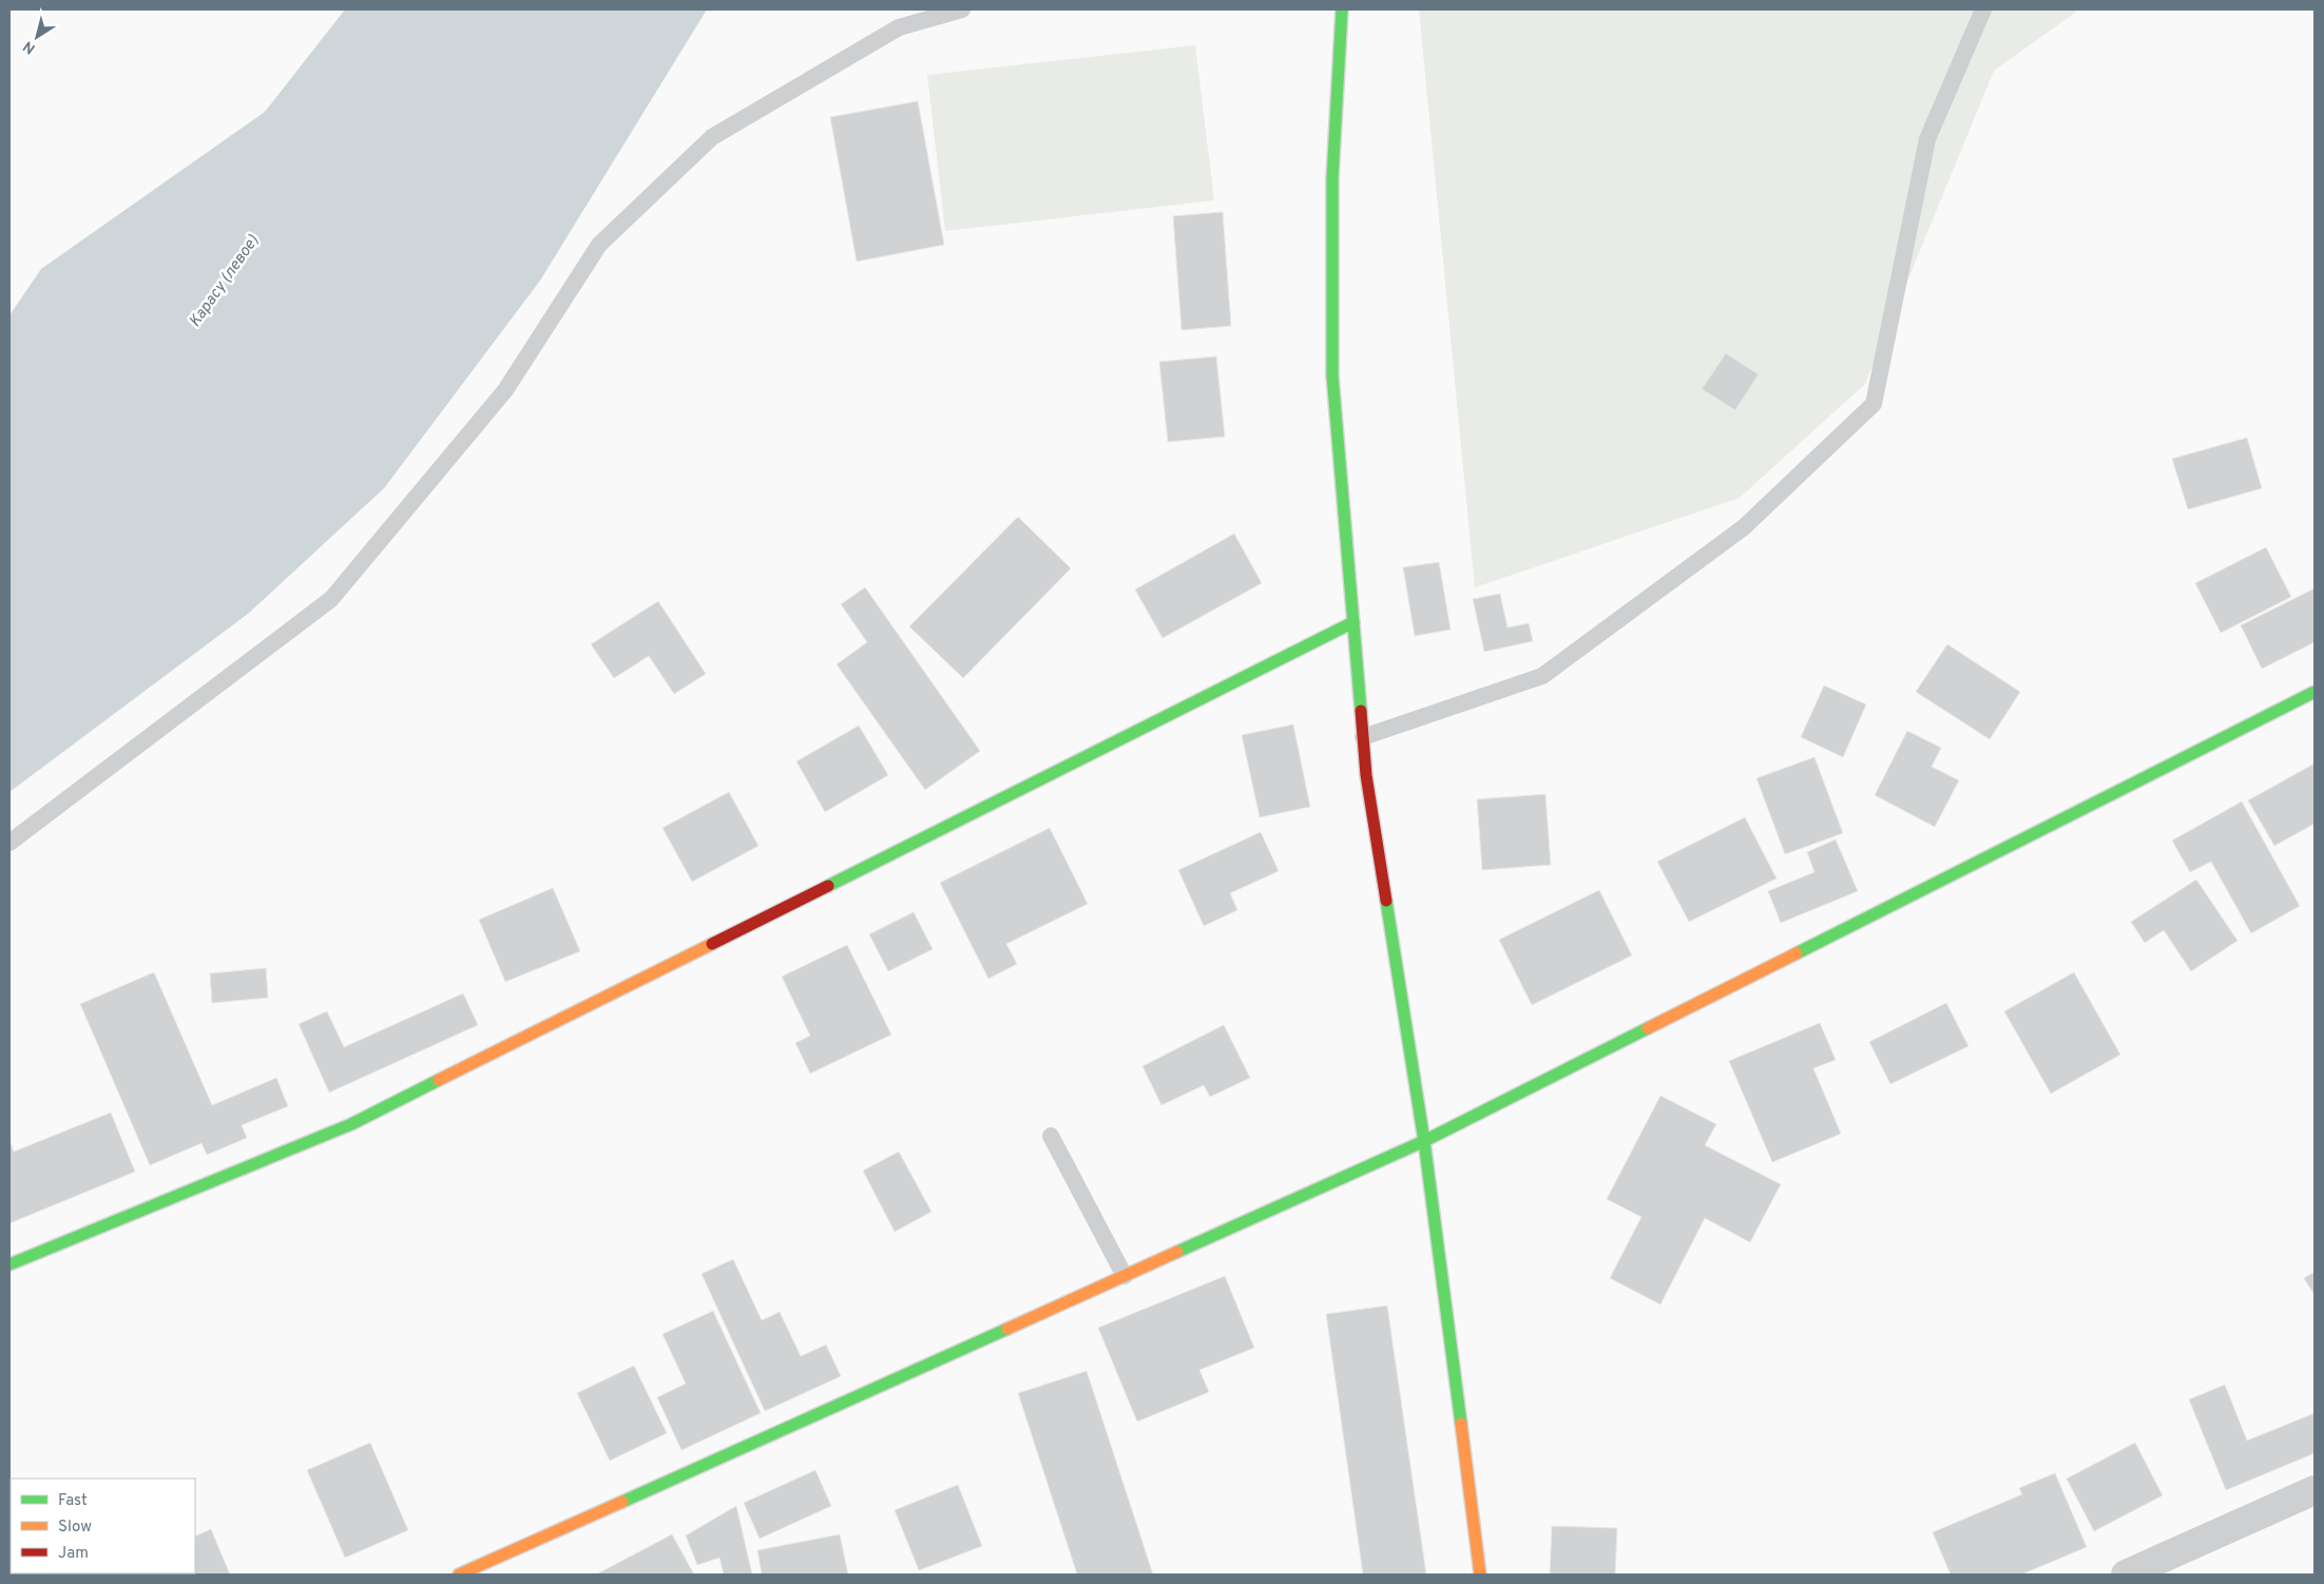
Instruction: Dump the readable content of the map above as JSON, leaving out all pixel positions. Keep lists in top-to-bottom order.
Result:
{
  "water": ["Карасу (левое)"],
  "legend": ["Fast", "Slow", "Jam"],
  "north": "bottom left"
}
